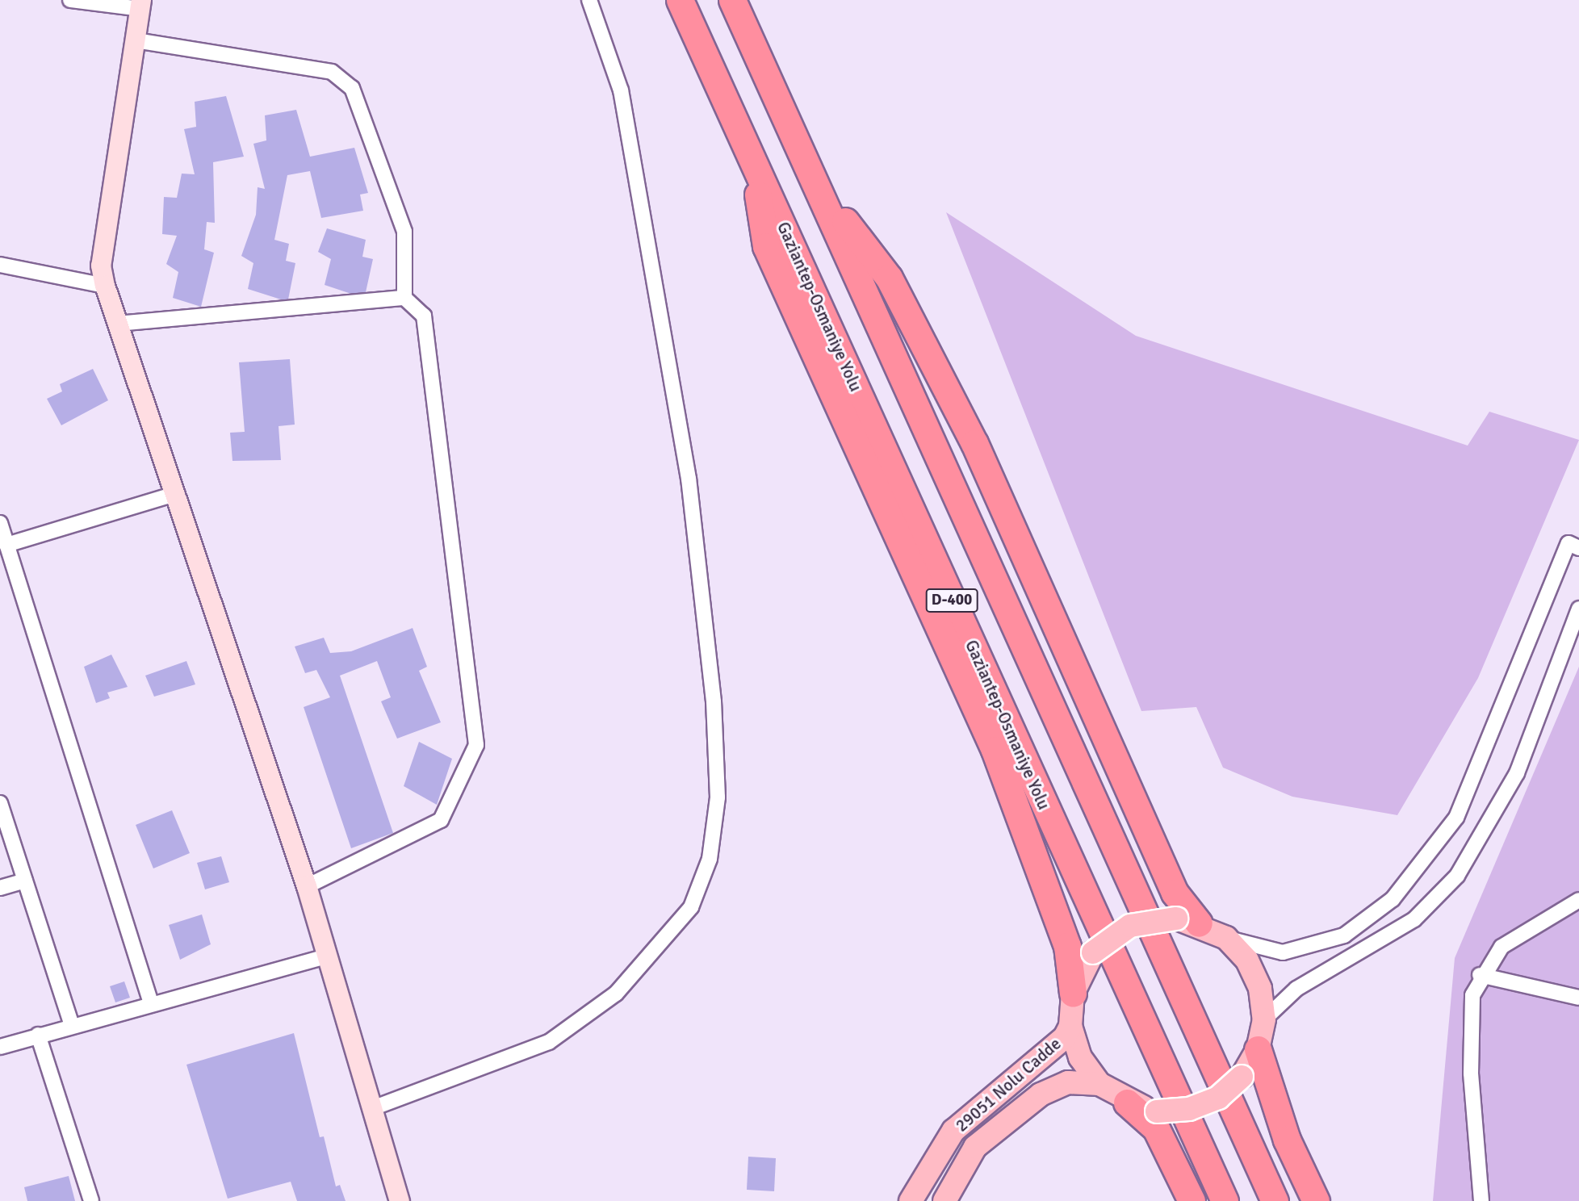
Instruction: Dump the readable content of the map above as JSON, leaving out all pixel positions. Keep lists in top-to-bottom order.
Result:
{
  "streets": {
    "highway": ["Gaziantep-Osmaniye Yolu", "D-400"],
    "main road": ["29051 Nolu Cadde"]
  }
}
